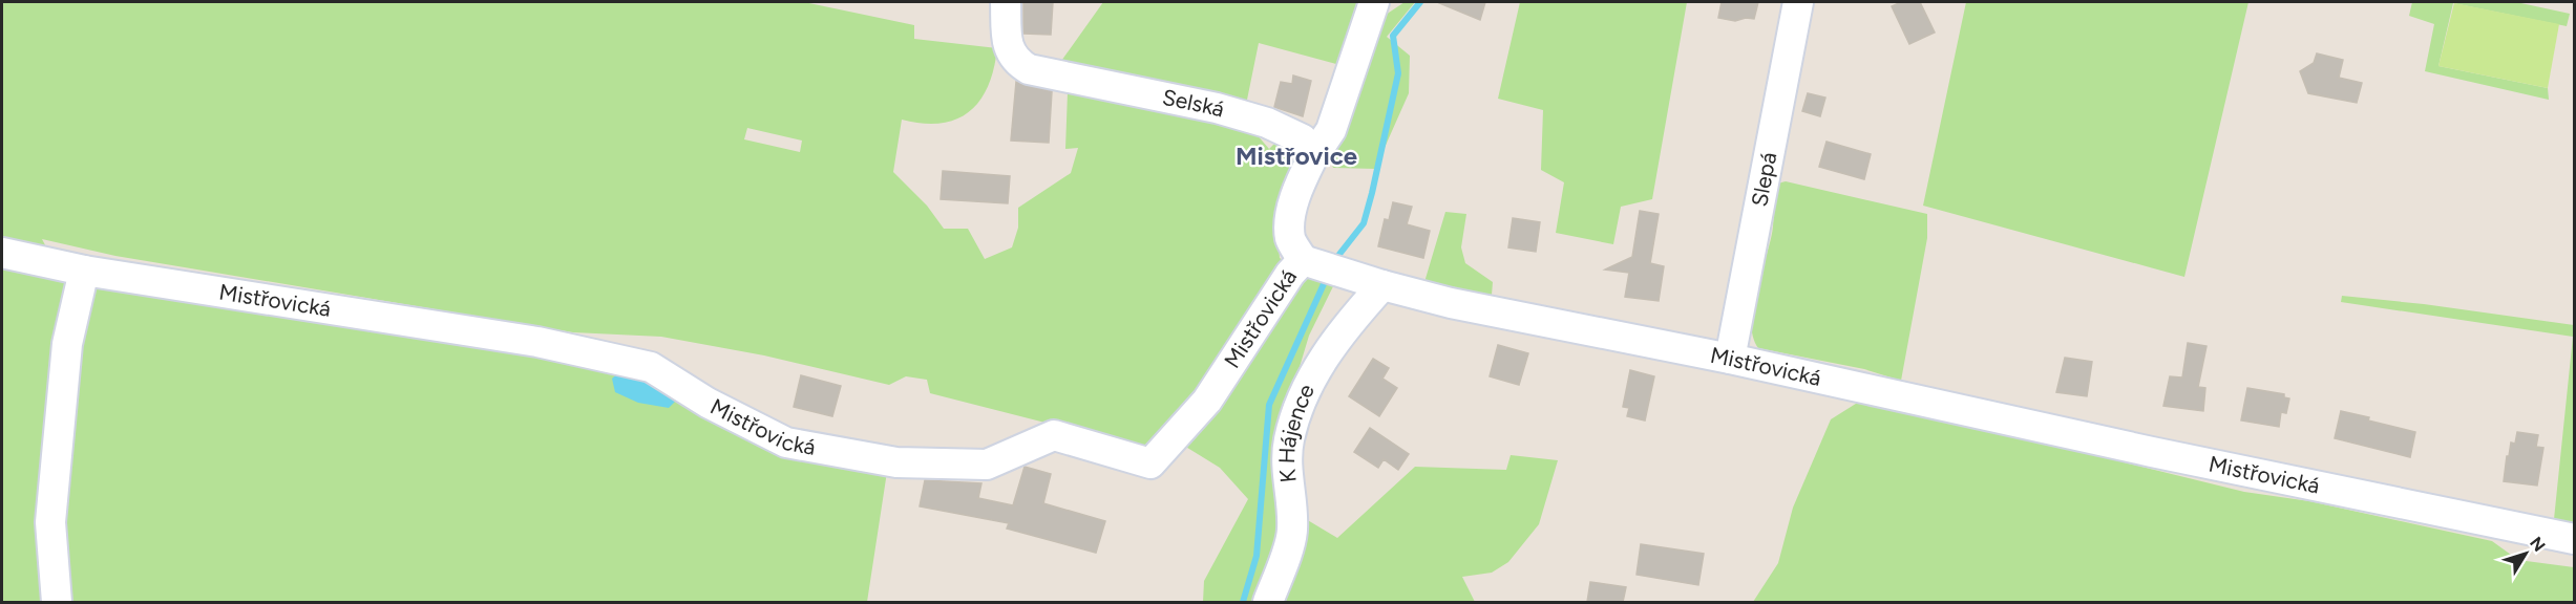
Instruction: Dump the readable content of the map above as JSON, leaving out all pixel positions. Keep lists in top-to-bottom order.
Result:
{
  "streets": {
    "street": [
      "Selská",
      "Slepá",
      "Mistřovická",
      "K Hájence"
    ]
  },
  "crossings": [
    ["Slepá", "Mistřovická"],
    ["Mistřovická", "K Hájence"]
  ],
  "districts": ["Mistřovice"],
  "north": "top right"
}
